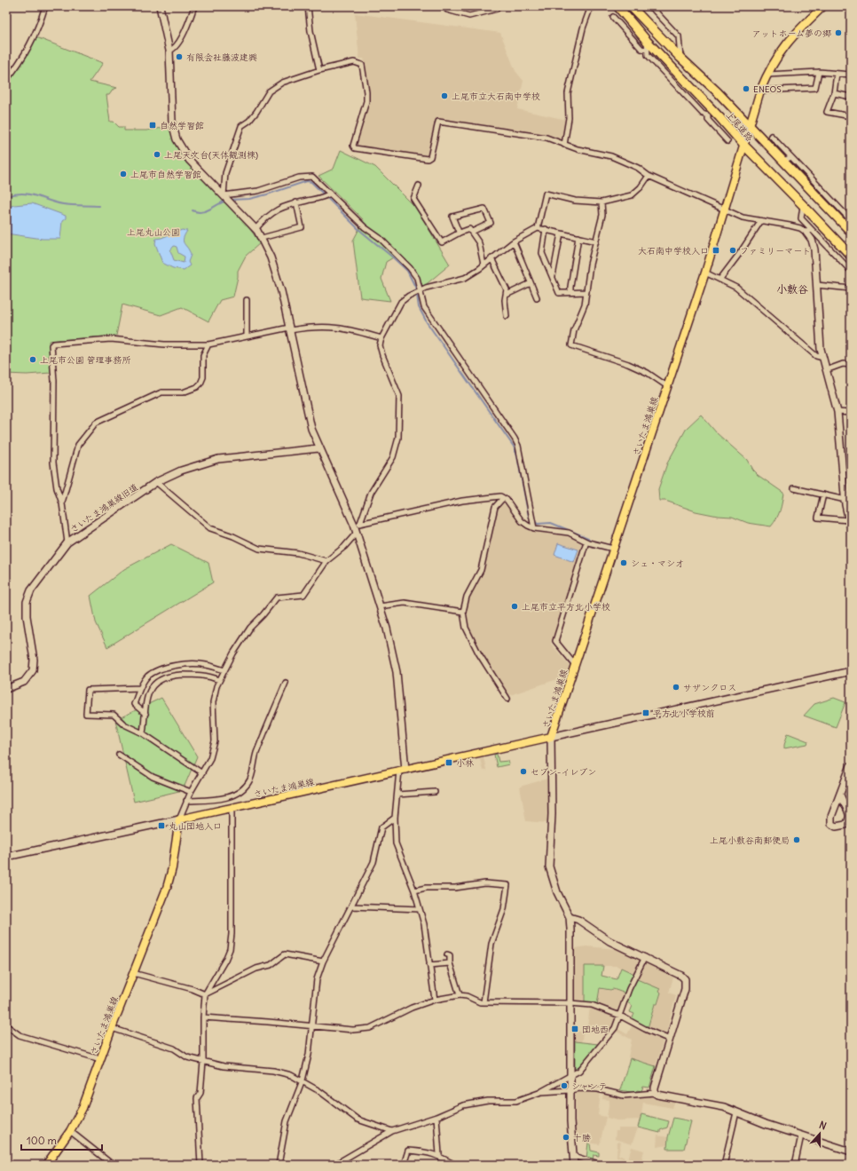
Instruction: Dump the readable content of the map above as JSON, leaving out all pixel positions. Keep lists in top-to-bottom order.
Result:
{
  "streets": {
    "highway": ["上尾道路"],
    "main road": ["さいたま鴻巣線"],
    "street": ["さいたま鴻巣線旧道"]
  },
  "crossings": [
    ["上尾道路", "さいたま鴻巣線"]
  ],
  "districts": ["小敷谷"],
  "parks": ["上尾丸山公園"],
  "places": {
    "other": [
      "アットホーム夢の郷",
      "有限会社藤波建興",
      "ENEOS",
      "上尾市立大石南中学校",
      "上尾天文台(天体観測棟)",
      "上尾市自然学習館",
      "ファミリーマート",
      "上尾市公園 管理事務所",
      "シェ・マシオ",
      "上尾市立平方北小学校",
      "サザンクロス",
      "セブン-イレブン",
      "上尾小敷谷南郵便局",
      "シャンテ",
      "十勝"
    ],
    "transit": [
      "自然学習館",
      "大石南中学校入口",
      "平方北小学校前",
      "小林",
      "丸山団地入口",
      "団地西"
    ]
  },
  "scale_bar": "100 m",
  "north": "top"
}
